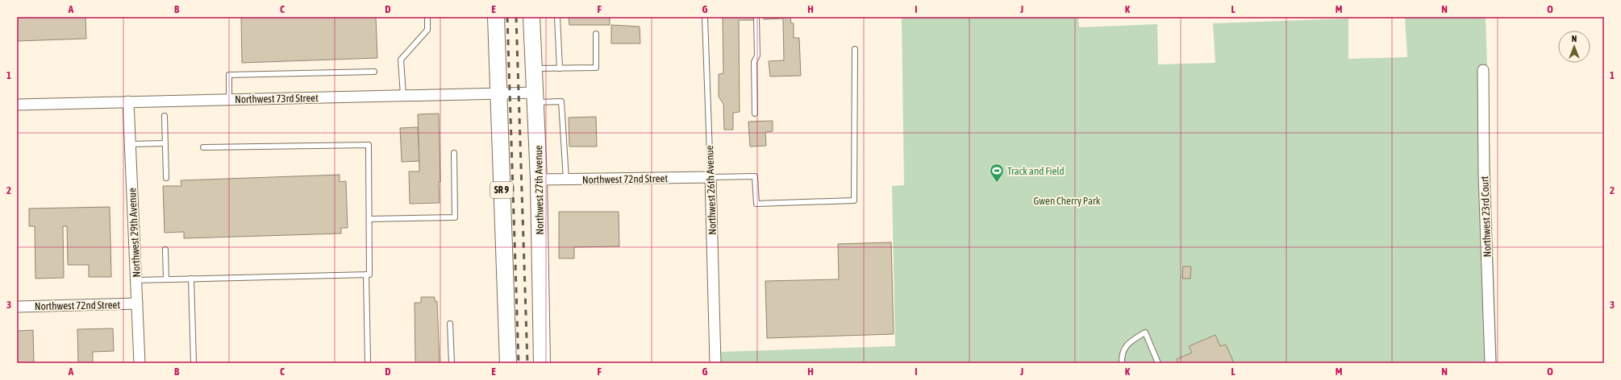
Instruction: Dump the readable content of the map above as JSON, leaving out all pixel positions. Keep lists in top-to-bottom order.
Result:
{
  "streets": {
    "main road": ["SR 9", "Northwest 27th Avenue"],
    "street": [
      "Northwest 73rd Street",
      "Northwest 72nd Street",
      "Northwest 26th Avenue",
      "Northwest 23rd Court",
      "Northwest 29th Avenue"
    ]
  },
  "crossings": [
    ["Northwest 73rd Street", "SR 9"],
    ["Northwest 73rd Street", "Northwest 27th Avenue"],
    ["Northwest 73rd Street", "Northwest 29th Avenue"],
    ["Northwest 72nd Street", "Northwest 27th Avenue"],
    ["Northwest 72nd Street", "Northwest 26th Avenue"],
    ["Northwest 72nd Street", "Northwest 29th Avenue"]
  ],
  "parks": ["Gwen Cherry Park"],
  "places": {
    "sports": ["Track and Field"]
  },
  "north": "top",
  "grid": {
    "columns": [
      "A",
      "B",
      "C",
      "D",
      "E",
      "F",
      "G",
      "H",
      "I",
      "J",
      "K",
      "L",
      "M",
      "N",
      "O"
    ],
    "rows": ["1", "2", "3"]
  }
}
